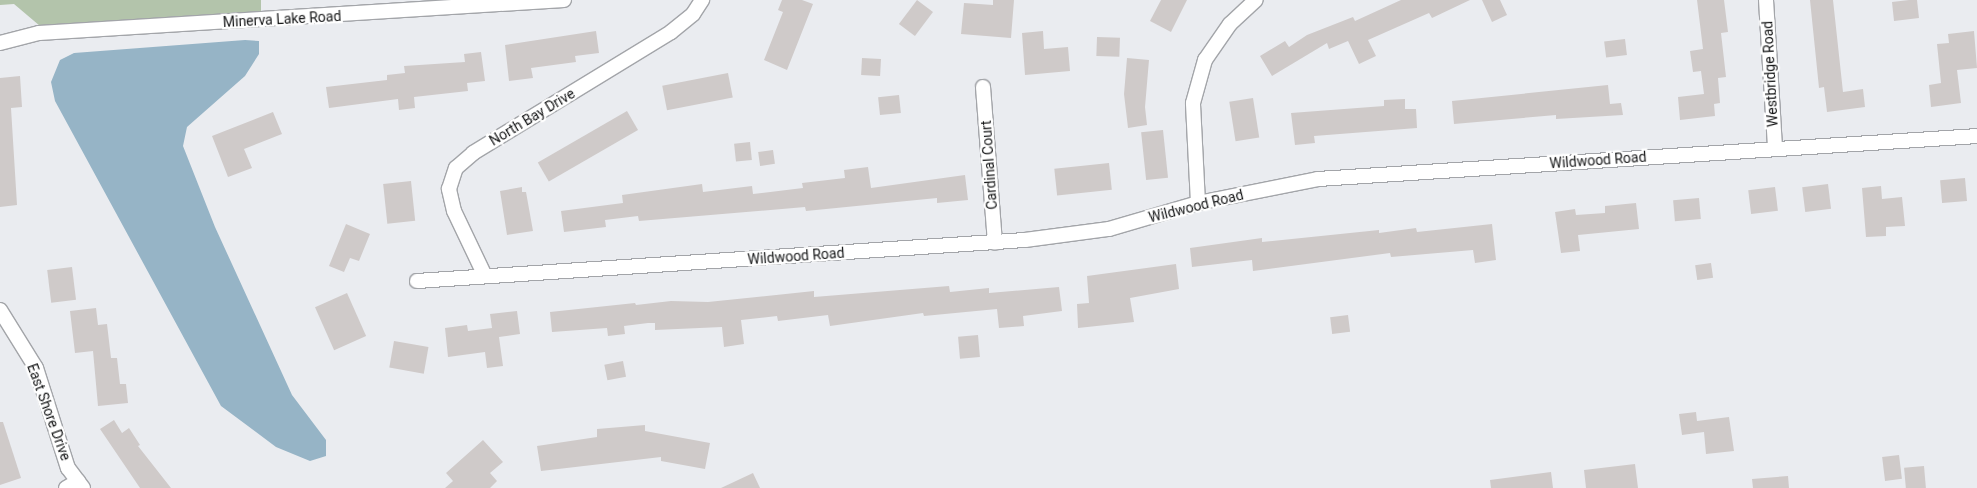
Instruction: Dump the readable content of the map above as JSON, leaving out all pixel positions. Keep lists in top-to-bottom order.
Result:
{
  "streets": {
    "street": [
      "Minerva Lake Road",
      "Westbridge Road",
      "North Bay Drive",
      "Wildwood Road",
      "Cardinal Court",
      "East Shore Drive"
    ]
  },
  "crossings": [
    ["Westbridge Road", "Wildwood Road"],
    ["North Bay Drive", "Wildwood Road"],
    ["Wildwood Road", "Cardinal Court"]
  ]
}
